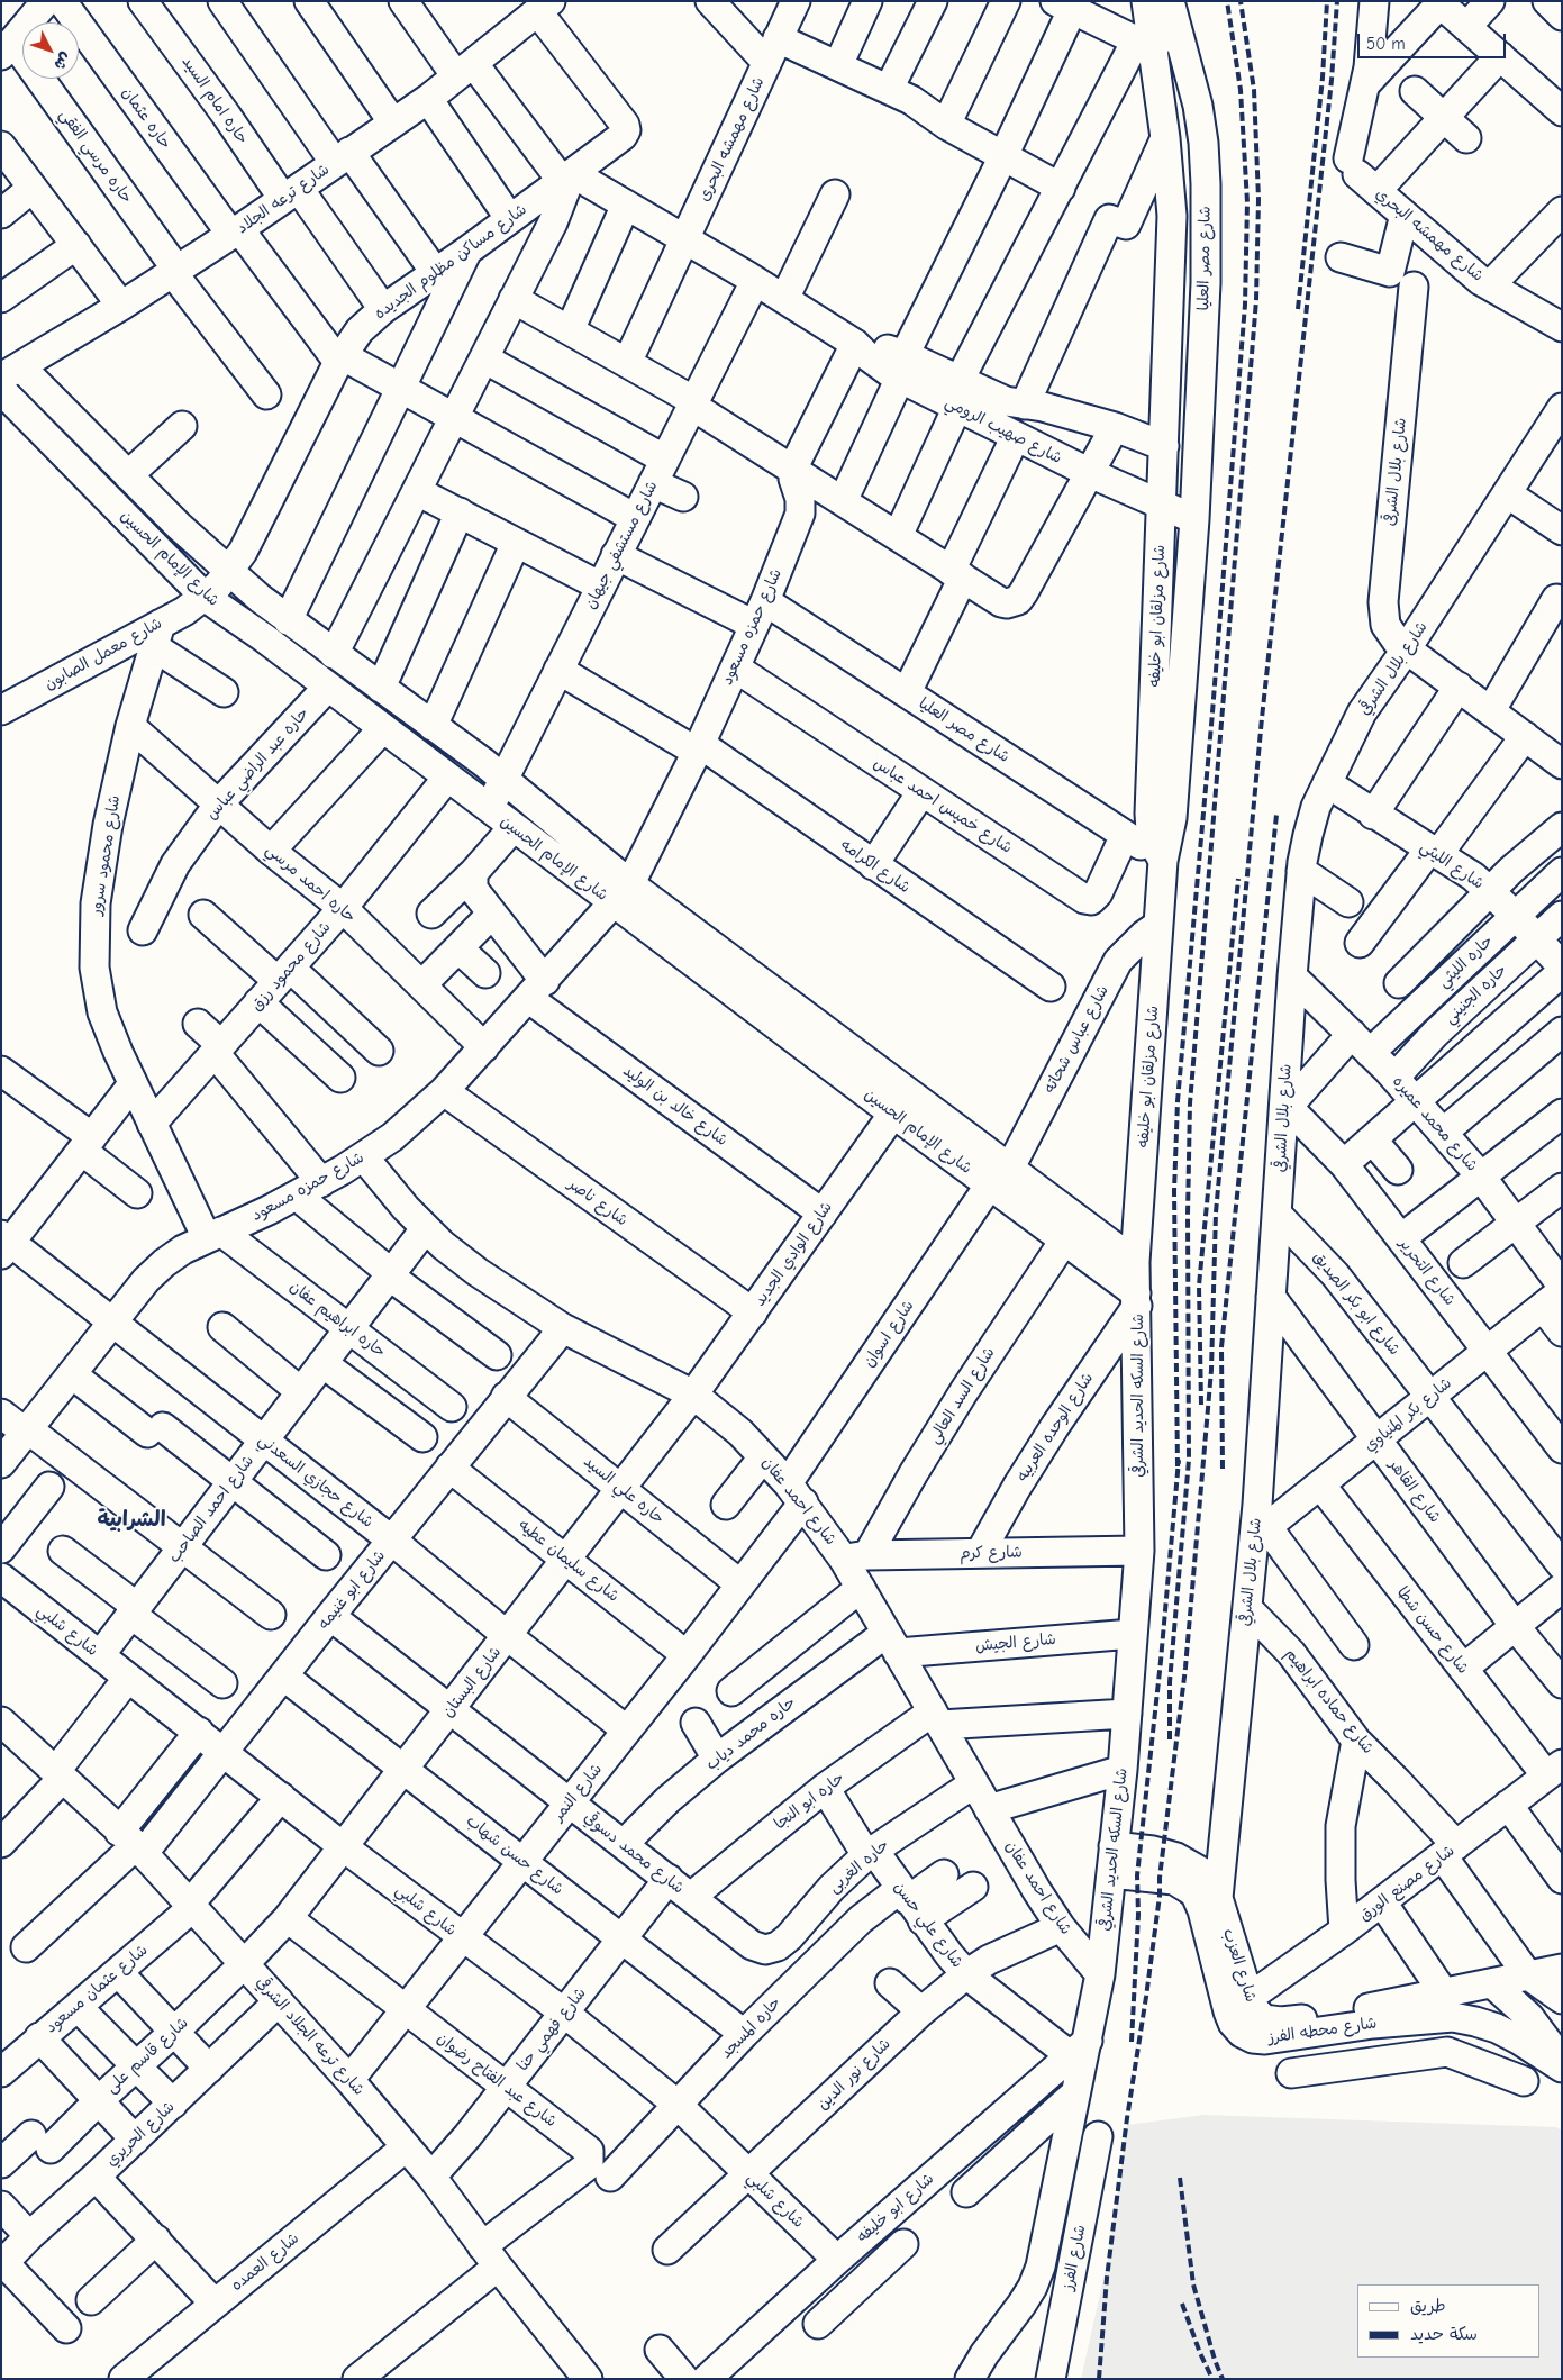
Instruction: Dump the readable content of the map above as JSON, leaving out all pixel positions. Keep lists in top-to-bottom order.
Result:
{
  "streets": {
    "street": [
      "حاره امام السيد",
      "حاره عثمان",
      "شارع مهمشه البحرى",
      "حاره مرسي الفقي",
      "شارع ترعه الجلاد",
      "شارع مهمشه البحري",
      "شارع مصر العليا",
      "شارع مساكن مظلوم الجديده",
      "شارع صهيب الرومي",
      "شارع بلال الشرقى",
      "شارع مستشفي جيهان",
      "شارع الإمام الحسين",
      "شارع مزلقان ابو خليفه",
      "شارع حمزه مسعود",
      "شارع معمل الصابون",
      "شارع بلال الشرقي",
      "حاره عبد الراضي عباس",
      "شارع خميس احمد عباس",
      "شارع محمود سرور",
      "شارع الليثي",
      "شارع الكرامه",
      "حاره احمد مرسي",
      "حاره الليثي",
      "شارع محمود رزق",
      "حاره الجنيني",
      "شارع عباس شحاته",
      "شارع خالد بن الوليد",
      "شارع محمد عميره",
      "شارع ناصر",
      "شارع الوادي الجديد",
      "شارع التحرير",
      "شارع ابو بكر الصديق",
      "حاره ابراهيم عفان",
      "شارع اسوان",
      "شارع السد العالي",
      "شارع السكه الحديد الشرقي",
      "شارع بكر المنياوي",
      "شارع الوحده العربيه",
      "شارع حجازي السعدني",
      "حاره علي السيد",
      "شارع القاهر",
      "شارع احمد عفان",
      "شارع احمد الصاحب",
      "شارع كرم",
      "شارع سليمان عطيه",
      "شارع ابو غنيمه",
      "شارع شلبي",
      "شارع حسن شطا",
      "شارع الجيش",
      "شارع البستان",
      "شارع حماده ابراهيم",
      "حاره محمد دياب",
      "شارع النمر",
      "حاره ابو النجا",
      "شارع محمد دسوقي",
      "شارع حسن شهاب",
      "حاره الغربى",
      "شارع مصنع الورق",
      "شارع علي حسن",
      "شارع العزب",
      "شارع عثمان مسعود",
      "حاره المسجد",
      "شارع فهمي حنا",
      "شارع محطه الفرز",
      "شارع ترعه الجلاد الشرقي",
      "شارع قاسم على",
      "شارع نور الدين",
      "شارع عبد الفتاح رضوان",
      "شارع الحريري",
      "شارع ابو خليفه",
      "شارع الفرز",
      "شارع العمده"
    ]
  },
  "crossings": [
    ["حاره امام السيد", "شارع ترعه الجلاد"],
    ["حاره امام السيد", "شارع مساكن مظلوم الجديده"],
    ["حاره عثمان", "شارع ترعه الجلاد"],
    ["حاره عثمان", "شارع مساكن مظلوم الجديده"],
    ["شارع مهمشه البحرى", "شارع صهيب الرومي"],
    ["حاره مرسي الفقي", "شارع ترعه الجلاد"],
    ["شارع ترعه الجلاد", "شارع مساكن مظلوم الجديده"],
    ["شارع ترعه الجلاد", "شارع الإمام الحسين"],
    ["شارع مصر العليا", "شارع صهيب الرومي"],
    ["شارع مصر العليا", "شارع مستشفي جيهان"],
    ["شارع مصر العليا", "شارع مزلقان ابو خليفه"],
    ["شارع مصر العليا", "شارع حمزه مسعود"],
    ["شارع مصر العليا", "شارع خميس احمد عباس"],
    ["شارع مساكن مظلوم الجديده", "شارع صهيب الرومي"],
    ["شارع مساكن مظلوم الجديده", "شارع الإمام الحسين"],
    ["شارع مساكن مظلوم الجديده", "شارع معمل الصابون"],
    ["شارع صهيب الرومي", "شارع مستشفي جيهان"],
    ["شارع صهيب الرومي", "شارع مزلقان ابو خليفه"],
    ["شارع بلال الشرقى", "شارع بلال الشرقي"],
    ["شارع مستشفي جيهان", "شارع الإمام الحسين"],
    ["شارع مستشفي جيهان", "شارع الكرامه"],
    ["شارع الإمام الحسين", "شارع مزلقان ابو خليفه"],
    ["شارع الإمام الحسين", "شارع حمزه مسعود"],
    ["شارع الإمام الحسين", "شارع معمل الصابون"],
    ["شارع الإمام الحسين", "حاره عبد الراضي عباس"],
    ["شارع الإمام الحسين", "شارع محمود رزق"],
    ["شارع الإمام الحسين", "شارع عباس شحاته"],
    ["شارع الإمام الحسين", "شارع الوادي الجديد"],
    ["شارع الإمام الحسين", "شارع اسوان"],
    ["شارع الإمام الحسين", "شارع السد العالي"],
    ["شارع الإمام الحسين", "شارع السكه الحديد الشرقي"],
    ["شارع الإمام الحسين", "شارع الوحده العربيه"],
    ["شارع مزلقان ابو خليفه", "شارع عباس شحاته"],
    ["شارع مزلقان ابو خليفه", "شارع السكه الحديد الشرقي"],
    ["شارع مزلقان ابو خليفه", "شارع الوحده العربيه"],
    ["شارع حمزه مسعود", "شارع خميس احمد عباس"],
    ["شارع حمزه مسعود", "شارع محمود سرور"],
    ["شارع حمزه مسعود", "شارع الكرامه"],
    ["شارع حمزه مسعود", "حاره احمد مرسي"],
    ["شارع حمزه مسعود", "شارع خالد بن الوليد"],
    ["شارع حمزه مسعود", "شارع ناصر"],
    ["شارع حمزه مسعود", "حاره ابراهيم عفان"],
    ["شارع حمزه مسعود", "شارع حجازي السعدني"],
    ["شارع حمزه مسعود", "شارع احمد عفان"],
    ["شارع معمل الصابون", "شارع محمود سرور"],
    ["شارع بلال الشرقي", "شارع الليثي"],
    ["شارع بلال الشرقي", "حاره الليثي"],
    ["شارع بلال الشرقي", "شارع محمد عميره"],
    ["شارع بلال الشرقي", "شارع التحرير"],
    ["شارع بلال الشرقي", "شارع ابو بكر الصديق"],
    ["شارع بلال الشرقي", "شارع بكر المنياوي"],
    ["شارع بلال الشرقي", "شارع القاهر"],
    ["شارع بلال الشرقي", "شارع حماده ابراهيم"],
    ["شارع بلال الشرقي", "شارع العزب"],
    ["حاره عبد الراضي عباس", "حاره احمد مرسي"],
    ["شارع محمود سرور", "حاره احمد مرسي"],
    ["شارع محمود سرور", "شارع محمود رزق"],
    ["شارع محمود سرور", "حاره ابراهيم عفان"],
    ["شارع الليثي", "حاره الليثي"],
    ["شارع الليثي", "حاره الجنيني"],
    ["حاره احمد مرسي", "شارع محمود رزق"],
    ["حاره الليثي", "شارع محمد عميره"],
    ["حاره الليثي", "شارع التحرير"],
    ["حاره الجنيني", "شارع محمد عميره"],
    ["شارع عباس شحاته", "شارع اسوان"],
    ["شارع خالد بن الوليد", "شارع الوادي الجديد"],
    ["شارع ناصر", "شارع الوادي الجديد"],
    ["شارع الوادي الجديد", "شارع احمد عفان"],
    ["شارع الوادي الجديد", "شارع البستان"],
    ["شارع التحرير", "شارع بكر المنياوي"],
    ["شارع ابو بكر الصديق", "شارع بكر المنياوي"],
    ["حاره ابراهيم عفان", "شارع احمد الصاحب"],
    ["شارع اسوان", "شارع احمد عفان"],
    ["شارع اسوان", "شارع النمر"],
    ["شارع السد العالي", "شارع احمد عفان"],
    ["شارع السد العالي", "شارع كرم"],
    ["شارع السكه الحديد الشرقي", "شارع الوحده العربيه"],
    ["شارع السكه الحديد الشرقي", "شارع احمد عفان"],
    ["شارع السكه الحديد الشرقي", "شارع كرم"],
    ["شارع السكه الحديد الشرقي", "شارع الجيش"],
    ["شارع السكه الحديد الشرقي", "شارع علي حسن"],
    ["شارع السكه الحديد الشرقي", "شارع العزب"],
    ["شارع السكه الحديد الشرقي", "شارع محطه الفرز"],
    ["شارع السكه الحديد الشرقي", "شارع ابو خليفه"],
    ["شارع بكر المنياوي", "شارع القاهر"],
    ["شارع بكر المنياوي", "شارع حسن شطا"],
    ["شارع الوحده العربيه", "شارع كرم"],
    ["شارع حجازي السعدني", "شارع احمد الصاحب"],
    ["شارع حجازي السعدني", "شارع ابو غنيمه"],
    ["شارع حجازي السعدني", "شارع البستان"],
    ["شارع حجازي السعدني", "شارع النمر"],
    ["حاره علي السيد", "شارع ابو غنيمه"],
    ["حاره علي السيد", "شارع البستان"],
    ["حاره علي السيد", "شارع النمر"],
    ["شارع احمد عفان", "شارع احمد الصاحب"],
    ["شارع احمد عفان", "شارع كرم"],
    ["شارع احمد عفان", "شارع ابو غنيمه"],
    ["شارع احمد عفان", "شارع الجيش"],
    ["شارع احمد عفان", "شارع البستان"],
    ["شارع احمد عفان", "حاره محمد دياب"],
    ["شارع احمد عفان", "شارع النمر"],
    ["شارع احمد عفان", "حاره ابو النجا"],
    ["شارع احمد عفان", "حاره الغربى"],
    ["شارع احمد عفان", "شارع نور الدين"],
    ["شارع احمد الصاحب", "شارع شلبي"],
    ["شارع سليمان عطيه", "شارع ابو غنيمه"],
    ["شارع سليمان عطيه", "شارع البستان"],
    ["شارع سليمان عطيه", "شارع النمر"],
    ["شارع ابو غنيمه", "شارع شلبي"],
    ["شارع ابو غنيمه", "شارع محمد دسوقي"],
    ["شارع ابو غنيمه", "شارع حسن شهاب"],
    ["شارع ابو غنيمه", "شارع ترعه الجلاد الشرقي"],
    ["شارع شلبي", "شارع البستان"],
    ["شارع شلبي", "شارع النمر"],
    ["شارع شلبي", "شارع عثمان مسعود"],
    ["شارع شلبي", "حاره المسجد"],
    ["شارع شلبي", "شارع فهمي حنا"],
    ["شارع شلبي", "شارع نور الدين"],
    ["شارع شلبي", "شارع ابو خليفه"],
    ["شارع حسن شطا", "شارع مصنع الورق"],
    ["شارع الجيش", "حاره محمد دياب"],
    ["شارع البستان", "شارع محمد دسوقي"],
    ["شارع البستان", "شارع حسن شهاب"],
    ["شارع البستان", "شارع ترعه الجلاد الشرقي"],
    ["شارع البستان", "شارع قاسم على"],
    ["شارع البستان", "شارع عبد الفتاح رضوان"],
    ["شارع حماده ابراهيم", "شارع مصنع الورق"],
    ["شارع حماده ابراهيم", "شارع العزب"],
    ["حاره محمد دياب", "شارع محمد دسوقي"],
    ["شارع النمر", "شارع محمد دسوقي"],
    ["شارع النمر", "شارع حسن شهاب"],
    ["شارع النمر", "شارع ترعه الجلاد الشرقي"],
    ["شارع النمر", "شارع عبد الفتاح رضوان"],
    ["حاره ابو النجا", "شارع محمد دسوقي"],
    ["حاره ابو النجا", "شارع علي حسن"],
    ["شارع محمد دسوقي", "حاره الغربى"],
    ["شارع محمد دسوقي", "شارع فهمي حنا"],
    ["شارع حسن شهاب", "حاره المسجد"],
    ["شارع حسن شهاب", "شارع فهمي حنا"],
    ["حاره الغربى", "شارع علي حسن"],
    ["شارع مصنع الورق", "شارع العزب"],
    ["شارع علي حسن", "حاره المسجد"],
    ["شارع علي حسن", "شارع نور الدين"],
    ["شارع علي حسن", "شارع ابو خليفه"],
    ["شارع العزب", "شارع محطه الفرز"],
    ["شارع عثمان مسعود", "شارع ترعه الجلاد الشرقي"],
    ["شارع فهمي حنا", "شارع ترعه الجلاد الشرقي"],
    ["شارع فهمي حنا", "شارع عبد الفتاح رضوان"],
    ["شارع ترعه الجلاد الشرقي", "شارع قاسم على"],
    ["شارع ترعه الجلاد الشرقي", "شارع عبد الفتاح رضوان"],
    ["شارع ترعه الجلاد الشرقي", "شارع الحريري"],
    ["شارع ترعه الجلاد الشرقي", "شارع العمده"]
  ],
  "districts": ["الشرابية"],
  "legend": ["طريق", "سكة حديد"],
  "scale_bar": "50 m",
  "north": "bottom right"
}
